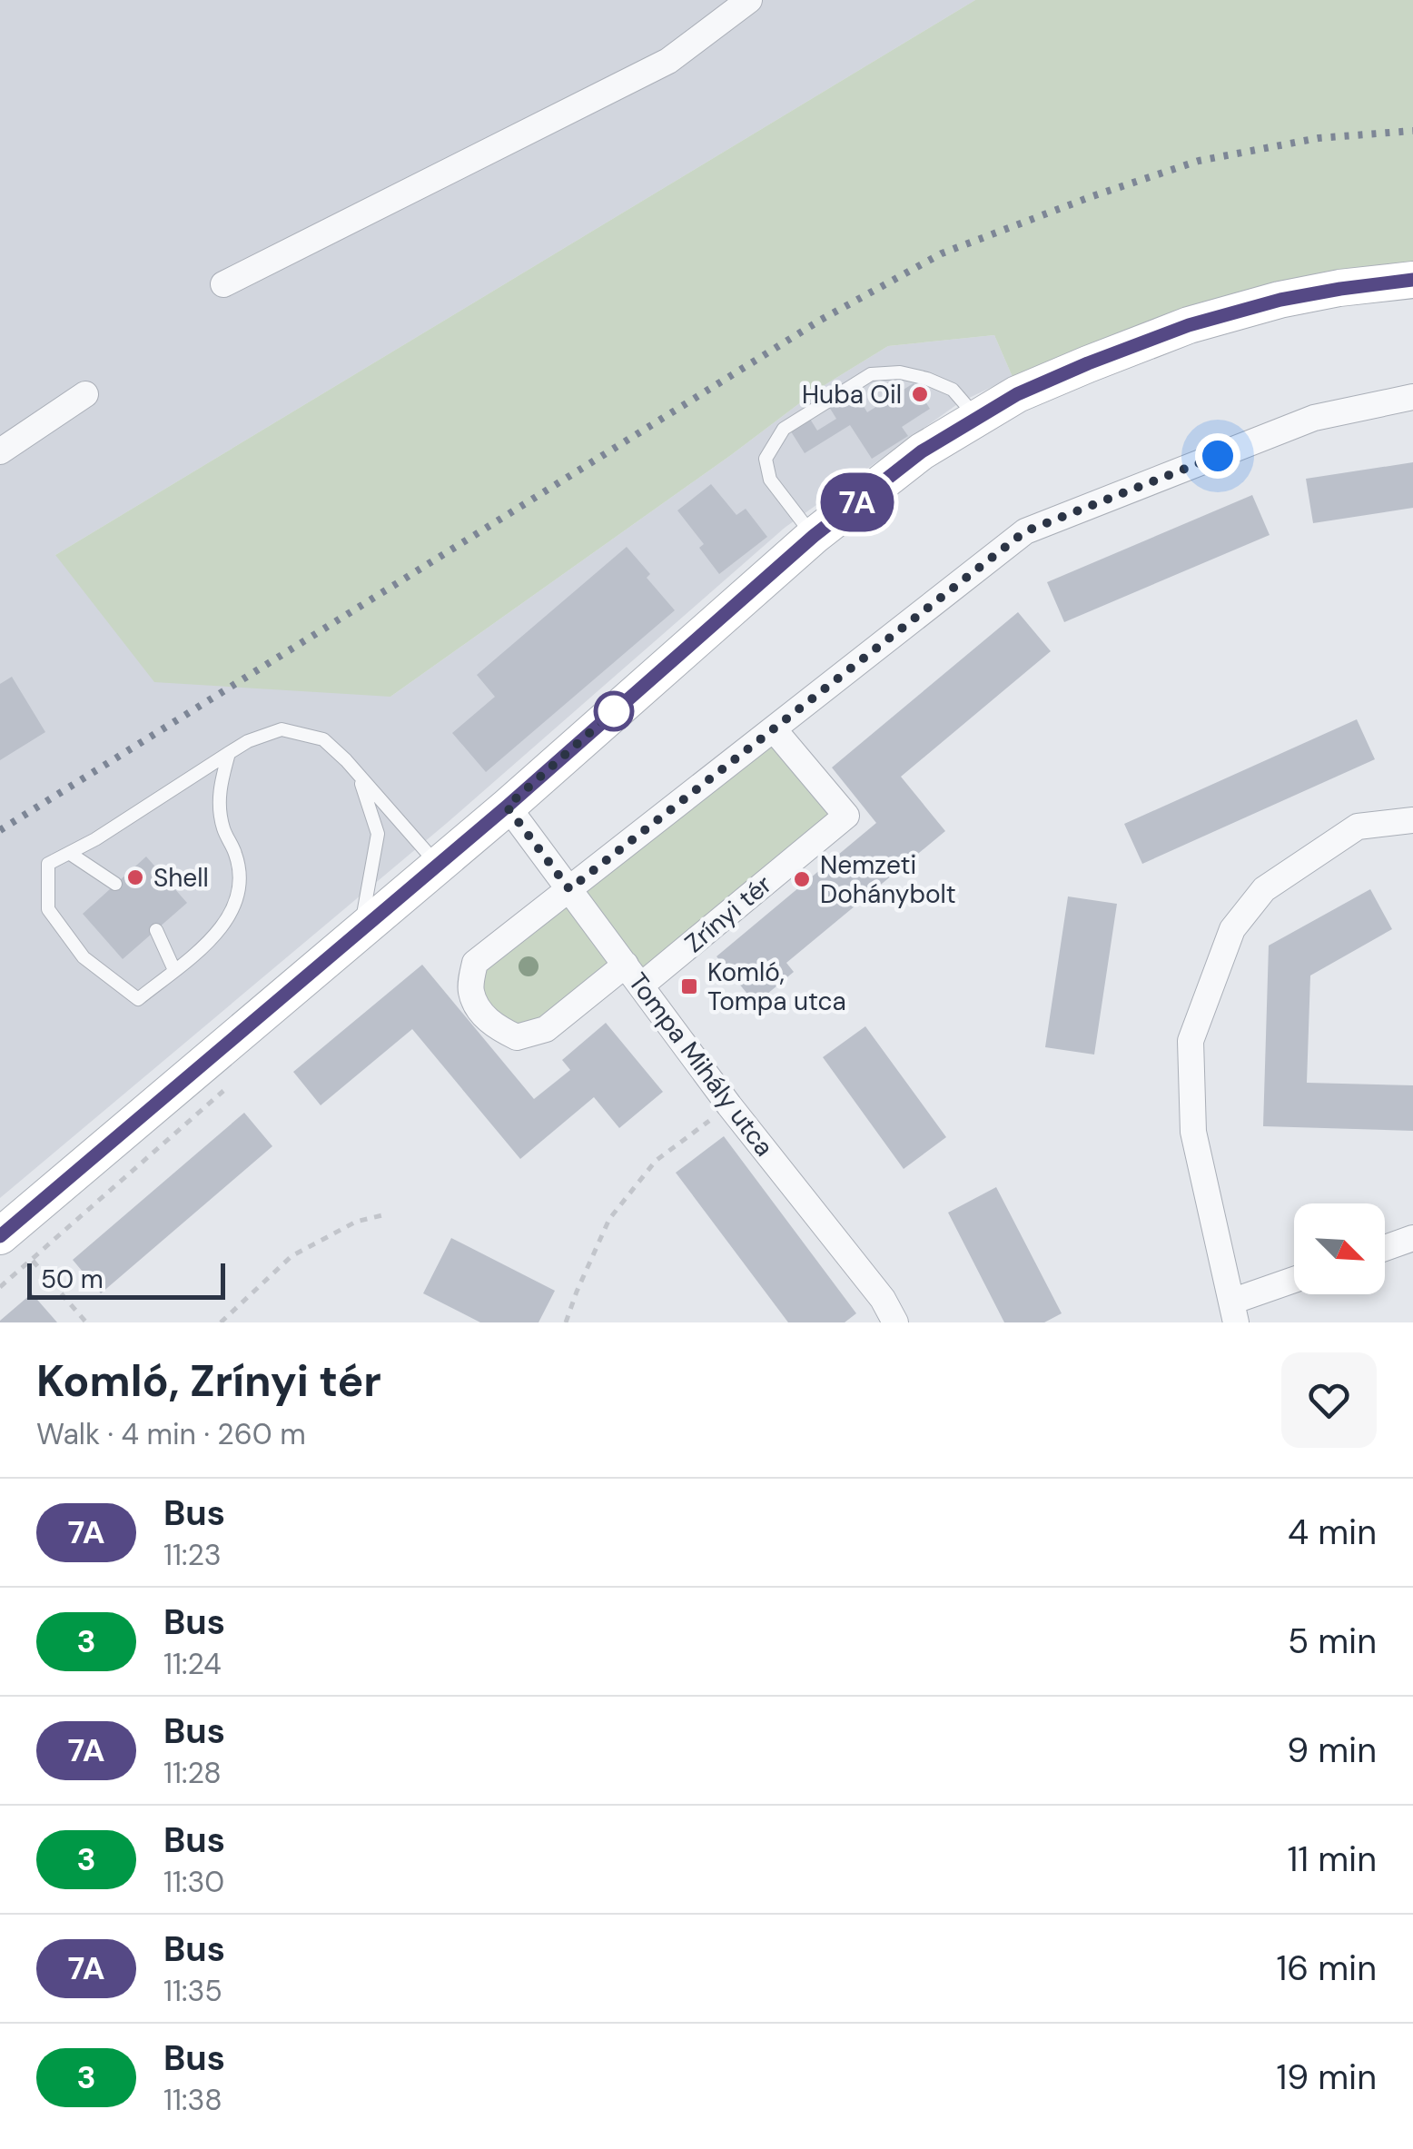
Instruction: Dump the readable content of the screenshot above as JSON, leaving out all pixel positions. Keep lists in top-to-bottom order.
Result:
{
  "streets": {
    "street": ["Zrínyi tér", "Tompa Mihály utca"]
  },
  "crossings": [
    ["Zrínyi tér", "Tompa Mihály utca"]
  ],
  "places": {
    "other": ["Huba Oil", "Shell", "Nemzeti Dohánybolt"],
    "transit": ["Komló, Tompa utca"]
  },
  "lines": ["bus line 7A"],
  "scale_bar": "50 m",
  "north": "bottom right",
  "page": {
    "on_map": "7A",
    "scale": "50 m",
    "heading": ["Komló, Zrínyi tér", "Walk · 4 min · 260 m"],
    "list": [
      {
        "mark": "7A",
        "name": "Bus",
        "note": "11:23",
        "value": "4 min"
      },
      {
        "mark": "3",
        "name": "Bus",
        "note": "11:24",
        "value": "5 min"
      },
      {
        "mark": "7A",
        "name": "Bus",
        "note": "11:28",
        "value": "9 min"
      },
      {
        "mark": "3",
        "name": "Bus",
        "note": "11:30",
        "value": "11 min"
      },
      {
        "mark": "7A",
        "name": "Bus",
        "note": "11:35",
        "value": "16 min"
      },
      {
        "mark": "3",
        "name": "Bus",
        "note": "11:38",
        "value": "19 min"
      }
    ]
  }
}
